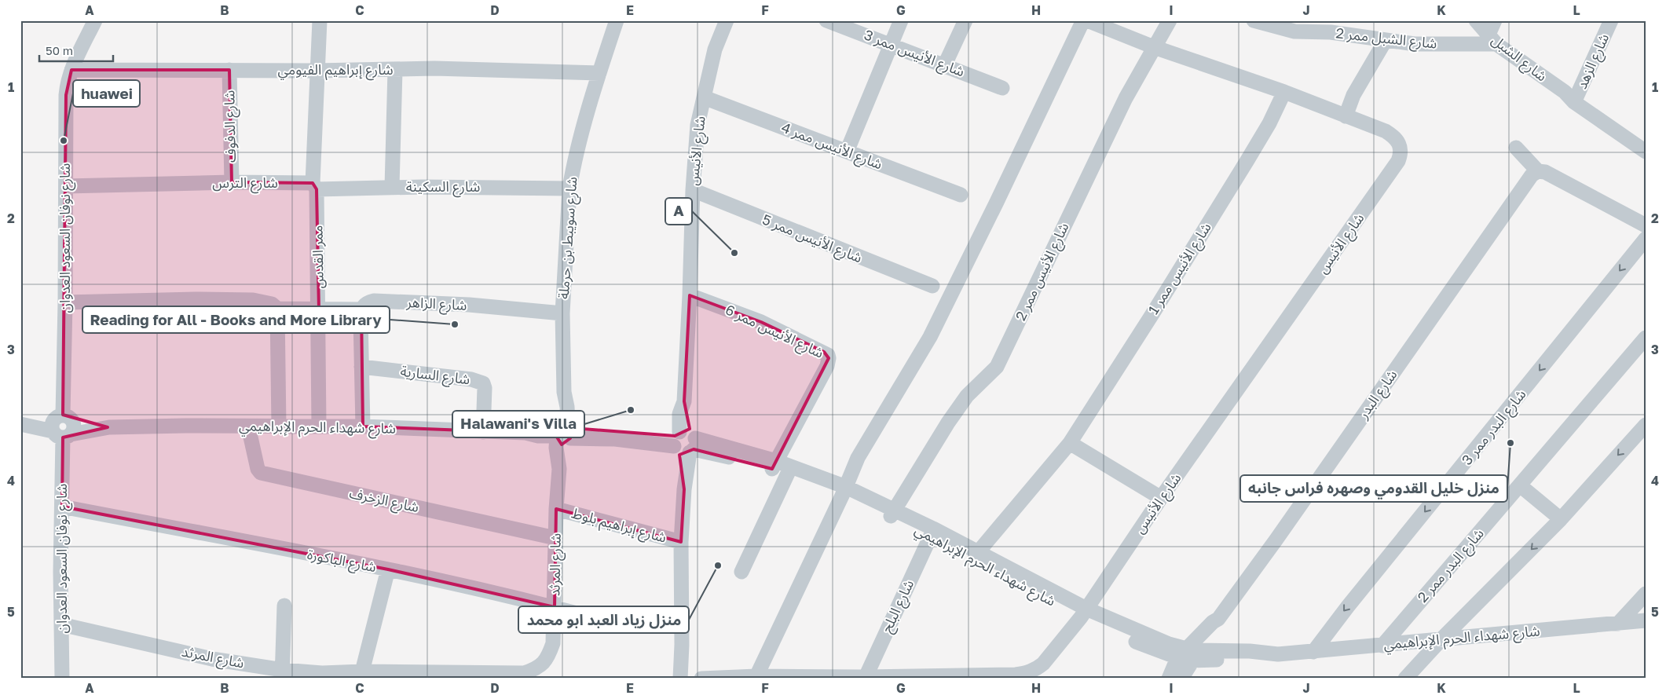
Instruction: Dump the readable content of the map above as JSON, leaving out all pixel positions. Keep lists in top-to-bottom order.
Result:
{
  "streets": {
    "street": [
      "شارع الشبل ممر 2",
      "شارع الأنيس ممر 3",
      "شارع الشبل",
      "شارع الزهد",
      "شارع إبراهيم الفيومي",
      "شارع الدفوف",
      "شارع الأنيس ممر 4",
      "شارع الأنيس",
      "شارع الترس",
      "شارع السكينة",
      "شارع نوفان السعود العدوان",
      "شارع سويبط بن حرملة",
      "شارع الأنيس ممر 5",
      "ممر القدس",
      "شارع الأنيس ممر 1",
      "شارع الأنيس ممر 2",
      "شارع الزاهر",
      "شارع الأنيس ممر 6",
      "شارع السارية",
      "شارع البدر",
      "شارع شهداء الحرم الإبراهيمي",
      "شارع البدر ممر 3",
      "شارع الزخرف",
      "شارع إبراهيم بلوط",
      "شارع الباكورة",
      "شارع المرثد",
      "شارع البدر ممر 2",
      "شارع البلح"
    ]
  },
  "crossings": [
    ["شارع الشبل ممر 2", "شارع الشبل"],
    ["شارع الشبل", "شارع الزهد"],
    ["شارع إبراهيم الفيومي", "شارع الدفوف"],
    ["شارع إبراهيم الفيومي", "شارع نوفان السعود العدوان"],
    ["شارع إبراهيم الفيومي", "شارع سويبط بن حرملة"],
    ["شارع الدفوف", "شارع الترس"],
    ["شارع الأنيس ممر 4", "شارع الأنيس"],
    ["شارع الأنيس", "شارع الأنيس ممر 5"],
    ["شارع الأنيس", "شارع الأنيس ممر 1"],
    ["شارع الأنيس", "شارع الأنيس ممر 2"],
    ["شارع الأنيس", "شارع الأنيس ممر 6"],
    ["شارع الأنيس", "شارع شهداء الحرم الإبراهيمي"],
    ["شارع الأنيس", "شارع إبراهيم بلوط"],
    ["شارع الأنيس", "شارع البلح"],
    ["شارع الترس", "شارع السكينة"],
    ["شارع الترس", "شارع نوفان السعود العدوان"],
    ["شارع الترس", "ممر القدس"],
    ["شارع السكينة", "شارع سويبط بن حرملة"],
    ["شارع السكينة", "ممر القدس"],
    ["شارع نوفان السعود العدوان", "شارع شهداء الحرم الإبراهيمي"],
    ["شارع نوفان السعود العدوان", "شارع الباكورة"],
    ["شارع نوفان السعود العدوان", "شارع المرثد"],
    ["شارع سويبط بن حرملة", "شارع الزاهر"],
    ["شارع سويبط بن حرملة", "شارع شهداء الحرم الإبراهيمي"],
    ["شارع سويبط بن حرملة", "شارع المرثد"],
    ["ممر القدس", "شارع شهداء الحرم الإبراهيمي"],
    ["شارع الأنيس ممر 1", "شارع شهداء الحرم الإبراهيمي"],
    ["شارع الأنيس ممر 2", "شارع شهداء الحرم الإبراهيمي"],
    ["شارع الأنيس ممر 6", "شارع شهداء الحرم الإبراهيمي"],
    ["شارع السارية", "شارع شهداء الحرم الإبراهيمي"],
    ["شارع البدر", "شارع شهداء الحرم الإبراهيمي"],
    ["شارع شهداء الحرم الإبراهيمي", "شارع البدر ممر 3"],
    ["شارع شهداء الحرم الإبراهيمي", "شارع الزخرف"],
    ["شارع شهداء الحرم الإبراهيمي", "شارع المرثد"],
    ["شارع شهداء الحرم الإبراهيمي", "شارع البدر ممر 2"],
    ["شارع شهداء الحرم الإبراهيمي", "شارع البلح"],
    ["شارع الزخرف", "شارع المرثد"],
    ["شارع إبراهيم بلوط", "شارع المرثد"],
    ["شارع الباكورة", "شارع المرثد"]
  ],
  "places": [
    "huawei",
    "A",
    "Reading for All - Books and More Library",
    "Halawani's Villa",
    "منزل خليل القدومي وصهره فراس جانبه",
    "منزل زياد العبد ابو محمد"
  ],
  "scale_bar": "50 m",
  "grid": {
    "columns": [
      "A",
      "B",
      "C",
      "D",
      "E",
      "F",
      "G",
      "H",
      "I",
      "J",
      "K",
      "L"
    ],
    "rows": [
      "1",
      "2",
      "3",
      "4",
      "5"
    ]
  }
}
